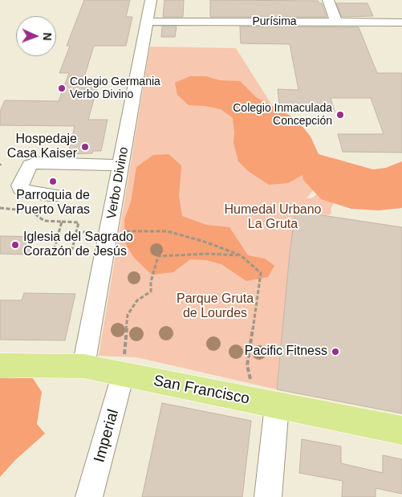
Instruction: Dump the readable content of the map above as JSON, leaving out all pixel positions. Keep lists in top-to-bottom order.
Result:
{
  "streets": {
    "main road": ["San Francisco"],
    "street": ["Purísima", "Verbo Divino", "Imperial"]
  },
  "crossings": [
    ["Purísima", "Verbo Divino"],
    ["Verbo Divino", "San Francisco"],
    ["San Francisco", "Imperial"]
  ],
  "parks": ["Humedal Urbano La Gruta", "Parque Gruta de Lourdes"],
  "places": [
    "Colegio Germania Verbo Divino",
    "Colegio Inmaculada Concepción",
    "Hospedaje Casa Kaiser",
    "Parroquia de Puerto Varas",
    "Iglesia del Sagrado Corazón de Jesús",
    "Pacific Fitness"
  ],
  "north": "right"
}
